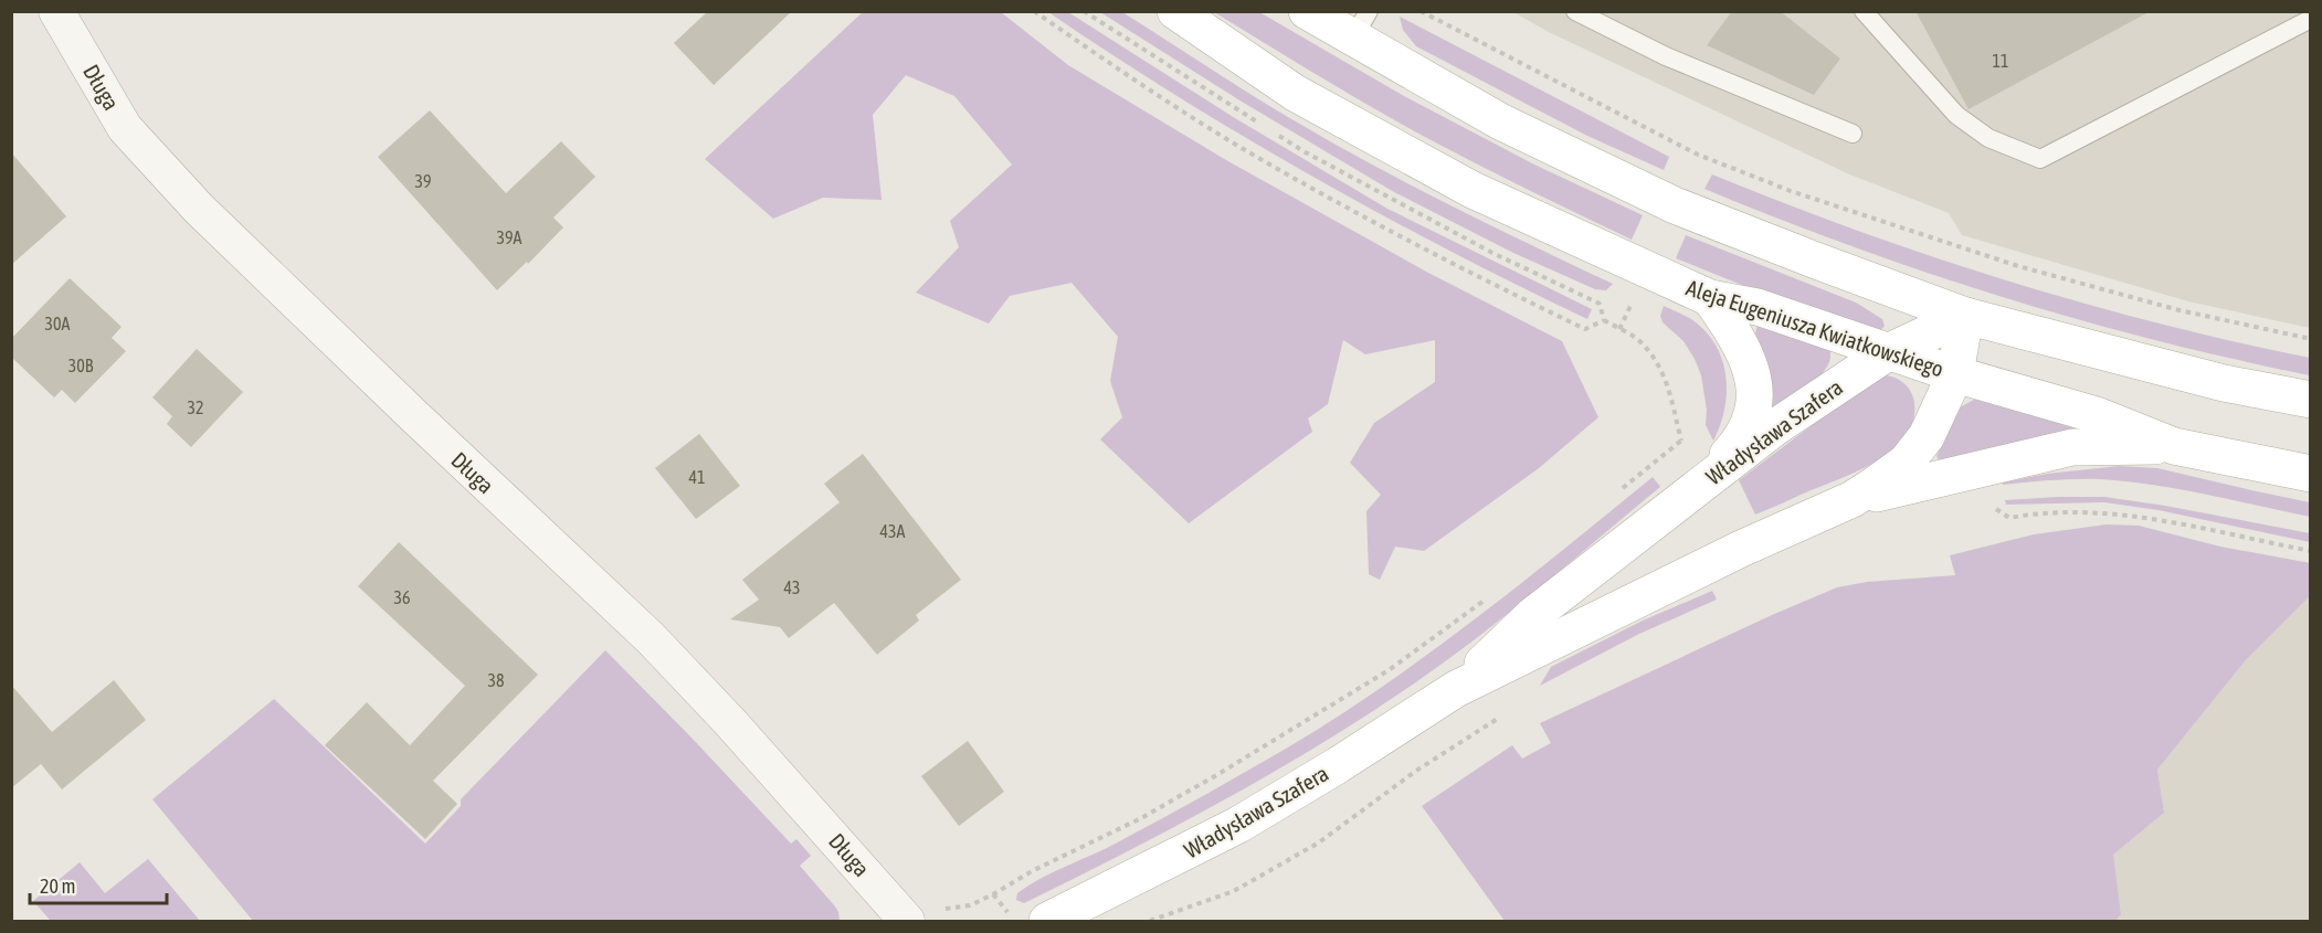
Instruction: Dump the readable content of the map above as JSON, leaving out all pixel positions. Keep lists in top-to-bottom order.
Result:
{
  "streets": {
    "street": ["Długa", "Aleja Eugeniusza Kwiatkowskiego", "Władysława Szafera"]
  },
  "crossings": [
    ["Aleja Eugeniusza Kwiatkowskiego", "Władysława Szafera"]
  ],
  "house_numbers": [
    "11",
    "39",
    "39A",
    "30A",
    "30B",
    "32",
    "41",
    "43A",
    "43",
    "36",
    "38"
  ],
  "scale_bar": "20 m"
}
